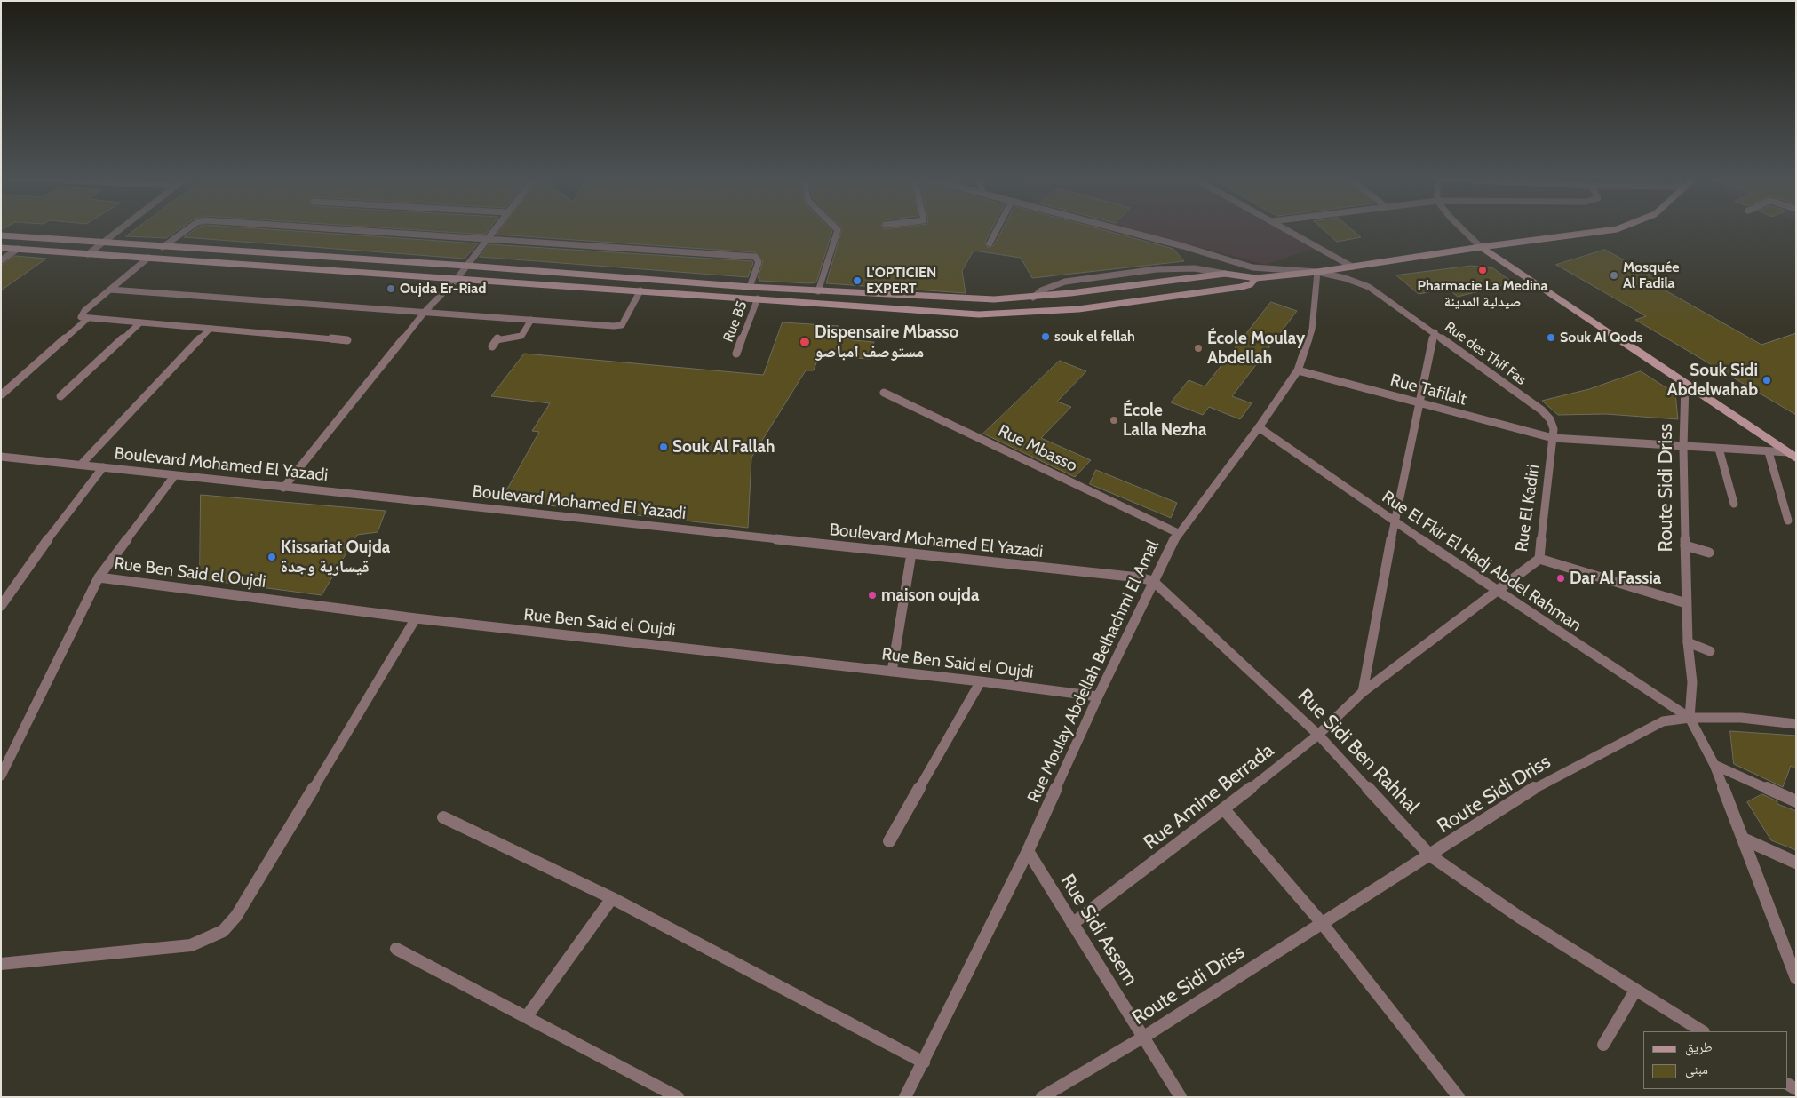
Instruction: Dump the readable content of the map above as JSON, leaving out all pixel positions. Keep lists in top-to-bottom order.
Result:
{
  "streets": {
    "street": [
      "Rue B5",
      "Rue des Thif Fas",
      "Rue Tafilalt",
      "Rue Mbasso",
      "Boulevard Mohamed El Yazadi",
      "Route Sidi Driss",
      "Rue El Kadiri",
      "Rue El Fkir El Hadj Abdel Rahman",
      "Rue Ben Said el Oujdi",
      "Rue Moulay Abdellah Belhachmi El Amal",
      "Rue Sidi Ben Rahhal",
      "Rue Amine Berrada",
      "Rue Sidi Assem"
    ]
  },
  "crossings": [
    ["Rue des Thif Fas", "Rue Tafilalt"],
    ["Rue des Thif Fas", "Rue El Kadiri"],
    ["Rue des Thif Fas", "Rue Moulay Abdellah Belhachmi El Amal"],
    ["Rue Tafilalt", "Route Sidi Driss"],
    ["Rue Tafilalt", "Rue El Kadiri"],
    ["Rue Tafilalt", "Rue Moulay Abdellah Belhachmi El Amal"],
    ["Rue Mbasso", "Rue Moulay Abdellah Belhachmi El Amal"],
    ["Boulevard Mohamed El Yazadi", "Rue Moulay Abdellah Belhachmi El Amal"],
    ["Boulevard Mohamed El Yazadi", "Rue Sidi Ben Rahhal"],
    ["Route Sidi Driss", "Rue El Fkir El Hadj Abdel Rahman"],
    ["Route Sidi Driss", "Rue Sidi Ben Rahhal"],
    ["Route Sidi Driss", "Rue Sidi Assem"],
    ["Rue El Kadiri", "Rue El Fkir El Hadj Abdel Rahman"],
    ["Rue El Kadiri", "Rue Amine Berrada"],
    ["Rue El Fkir El Hadj Abdel Rahman", "Rue Moulay Abdellah Belhachmi El Amal"],
    ["Rue Ben Said el Oujdi", "Rue Moulay Abdellah Belhachmi El Amal"],
    ["Rue Moulay Abdellah Belhachmi El Amal", "Rue Sidi Ben Rahhal"],
    ["Rue Moulay Abdellah Belhachmi El Amal", "Rue Sidi Assem"],
    ["Rue Sidi Ben Rahhal", "Rue Amine Berrada"],
    ["Rue Amine Berrada", "Rue Sidi Assem"]
  ],
  "places": [
    "Pharmacie La Medina صيدلية المدينة",
    "Mosquée Al Fadila",
    "L'OPTICIEN EXPERT",
    "Oujda Er-Riad",
    "souk el fellah",
    "Souk Al Qods",
    "Dispensaire Mbasso مستوصف امباصو",
    "École Moulay Abdellah",
    "Souk Sidi Abdelwahab",
    "École Lalla Nezha",
    "Souk Al Fallah",
    "Kissariat Oujda قيسارية وجدة",
    "Dar Al Fassia",
    "maison oujda"
  ],
  "legend": ["طريق", "مبنى"]
}
